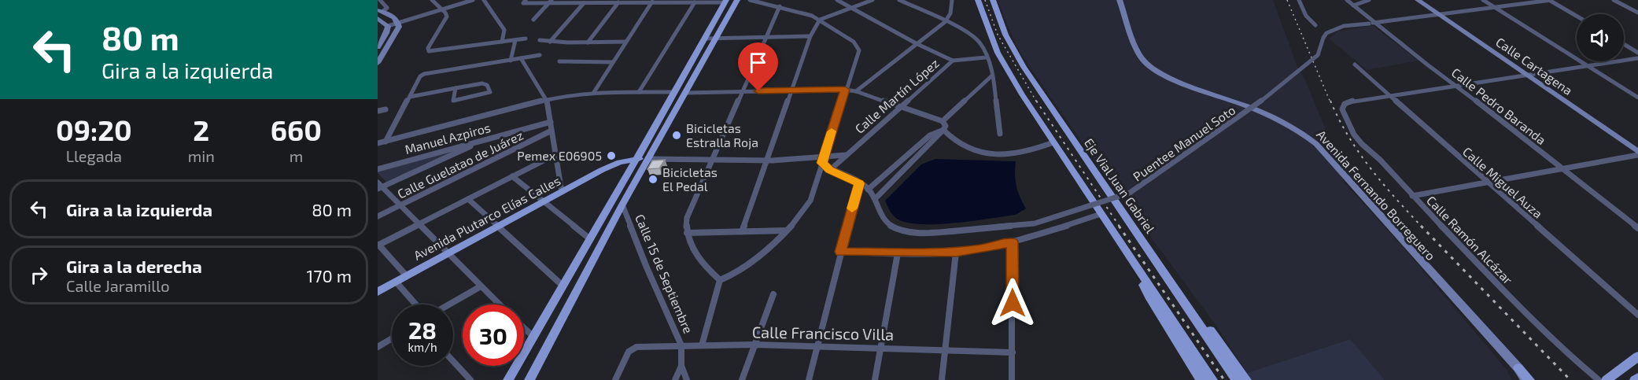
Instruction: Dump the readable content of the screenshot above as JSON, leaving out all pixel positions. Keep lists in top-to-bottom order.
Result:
{
  "streets": {
    "main road": [
      "Calle Cartagena",
      "Eje Vial Juan Gabriel",
      "Avenida Fernando Borreguero",
      "Avenida Plutarco Elías Calles"
    ],
    "street": [
      "Calle Martín López",
      "Calle Pedro Baranda",
      "Manuel Azpiros",
      "Puentee Manuel Soto",
      "Calle Guelatao de Juárez",
      "Calle Miguel Auza",
      "Calle Ramón Alcázar",
      "Calle 15 de Septiembre",
      "Calle Francisco Villa"
    ]
  },
  "crossings": [
    ["Calle Pedro Baranda", "Puentee Manuel Soto"],
    ["Calle Miguel Auza", "Calle Ramón Alcázar"],
    ["Calle 15 de Septiembre", "Calle Francisco Villa"]
  ],
  "places": ["Bicicletas Estralla Roja", "Pemex E06905", "Bicicletas El Pedal"],
  "page": {
    "turn": ["80 m", "Gira a la izquierda"],
    "eta": [
      "09:20",
      "Llegada",
      "2",
      "min",
      "660",
      "m"
    ],
    "list": [
      {
        "name": "Gira a la izquierda",
        "value": "80 m"
      },
      {
        "name": "Gira a la derecha",
        "note": "Calle Jaramillo",
        "value": "170 m"
      }
    ],
    "speed": "28 km/h",
    "limit": "30"
  }
}
